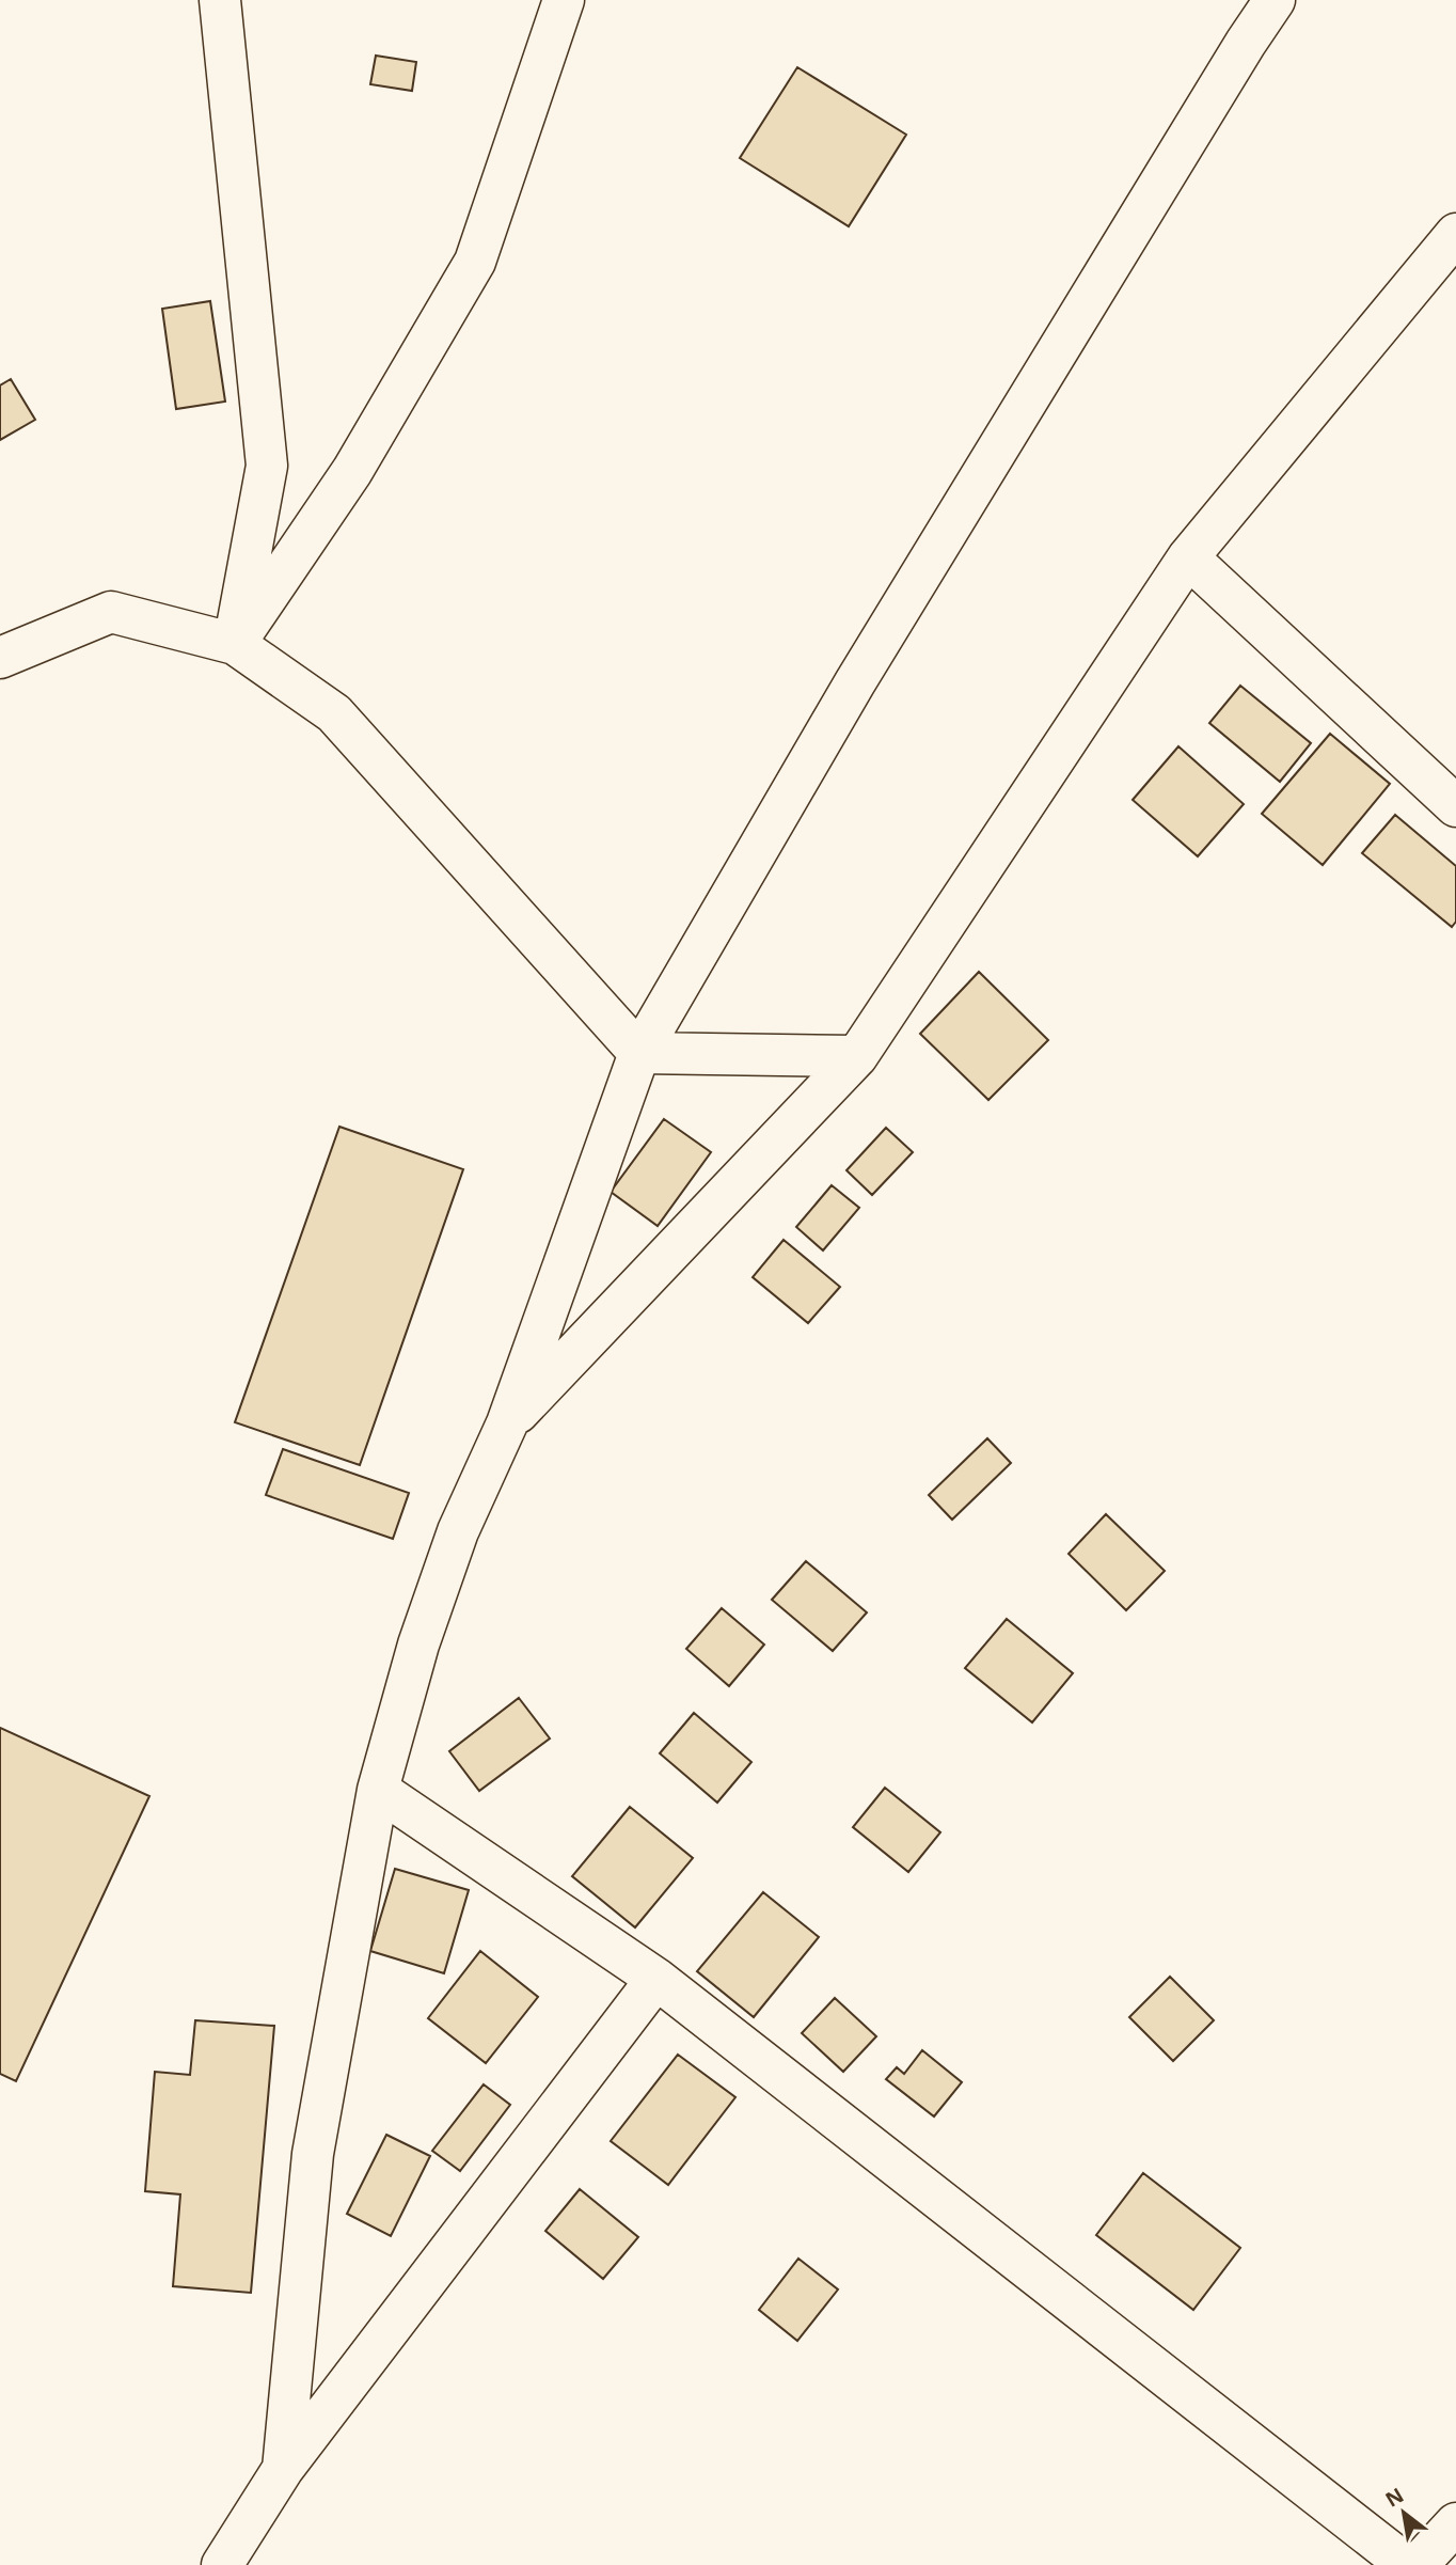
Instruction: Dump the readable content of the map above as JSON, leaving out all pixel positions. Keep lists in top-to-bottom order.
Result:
{
  "north": "top left"
}
